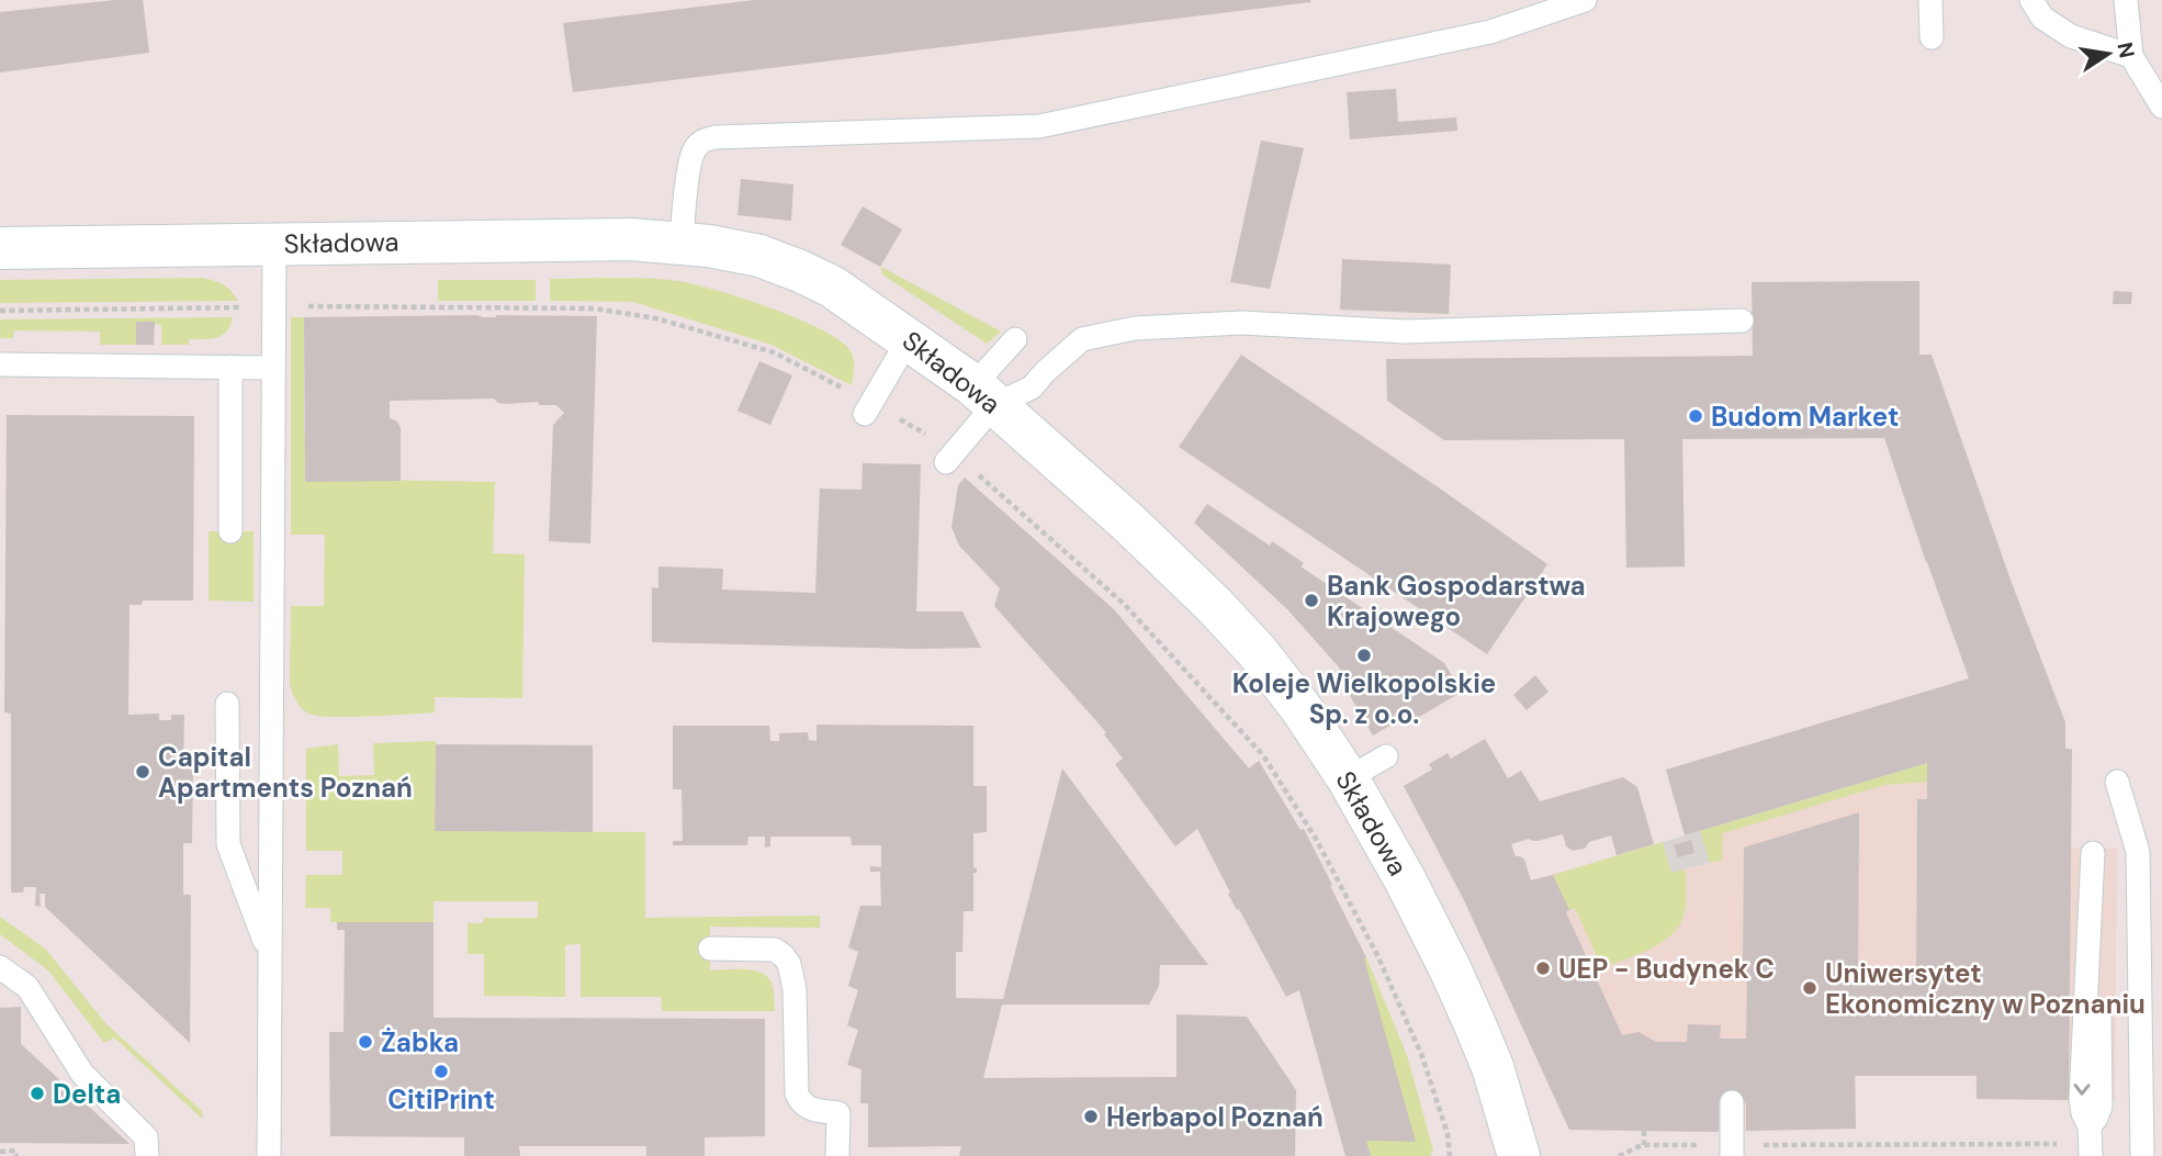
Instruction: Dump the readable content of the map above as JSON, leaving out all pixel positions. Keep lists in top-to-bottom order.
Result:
{
  "streets": {
    "street": ["Składowa"]
  },
  "places": [
    "Budom Market",
    "Bank Gospodarstwa Krajowego",
    "Koleje Wielkopolskie Sp. z o.o.",
    "Capital Apartments Poznań",
    "UEP - Budynek C",
    "Uniwersytet Ekonomiczny w Poznaniu",
    "Żabka",
    "CitiPrint",
    "Delta",
    "Herbapol Poznań"
  ],
  "north": "right"
}
